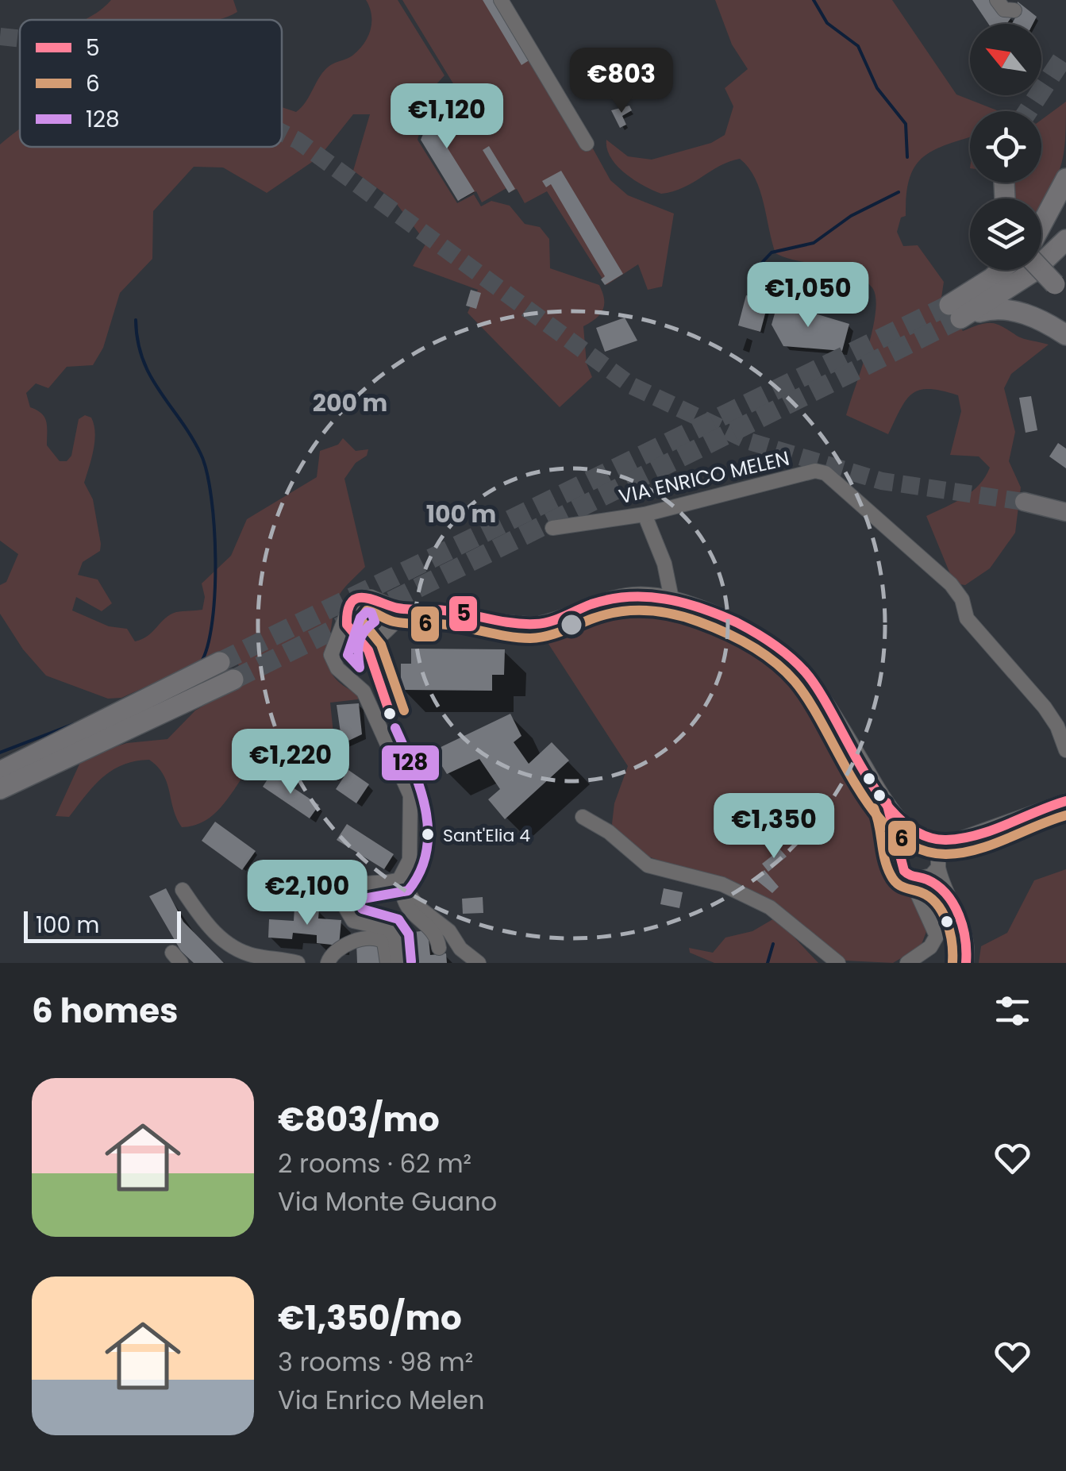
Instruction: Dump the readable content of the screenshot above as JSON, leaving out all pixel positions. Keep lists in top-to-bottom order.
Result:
{
  "streets": {
    "street": ["VIA ENRICO MELEN"]
  },
  "places": ["Sant'Elia 4"],
  "lines": ["transit line 5", "transit line 6", "transit line 128"],
  "legend": ["5", "6", "128"],
  "scale_bar": "100 m",
  "north": "top left",
  "page": {
    "price": [
      "€803",
      "€1,120",
      "€1,050",
      "€1,220",
      "€1,350",
      "€2,100"
    ],
    "scale": "100 m",
    "heading": "6 homes",
    "list": [
      {
        "name": "€803/mo",
        "note": "2 rooms · 62 m² · Via Monte Guano"
      },
      {
        "name": "€1,350/mo",
        "note": "3 rooms · 98 m² · Via Enrico Melen"
      }
    ]
  },
  "rings": ["200 m", "100 m"]
}
